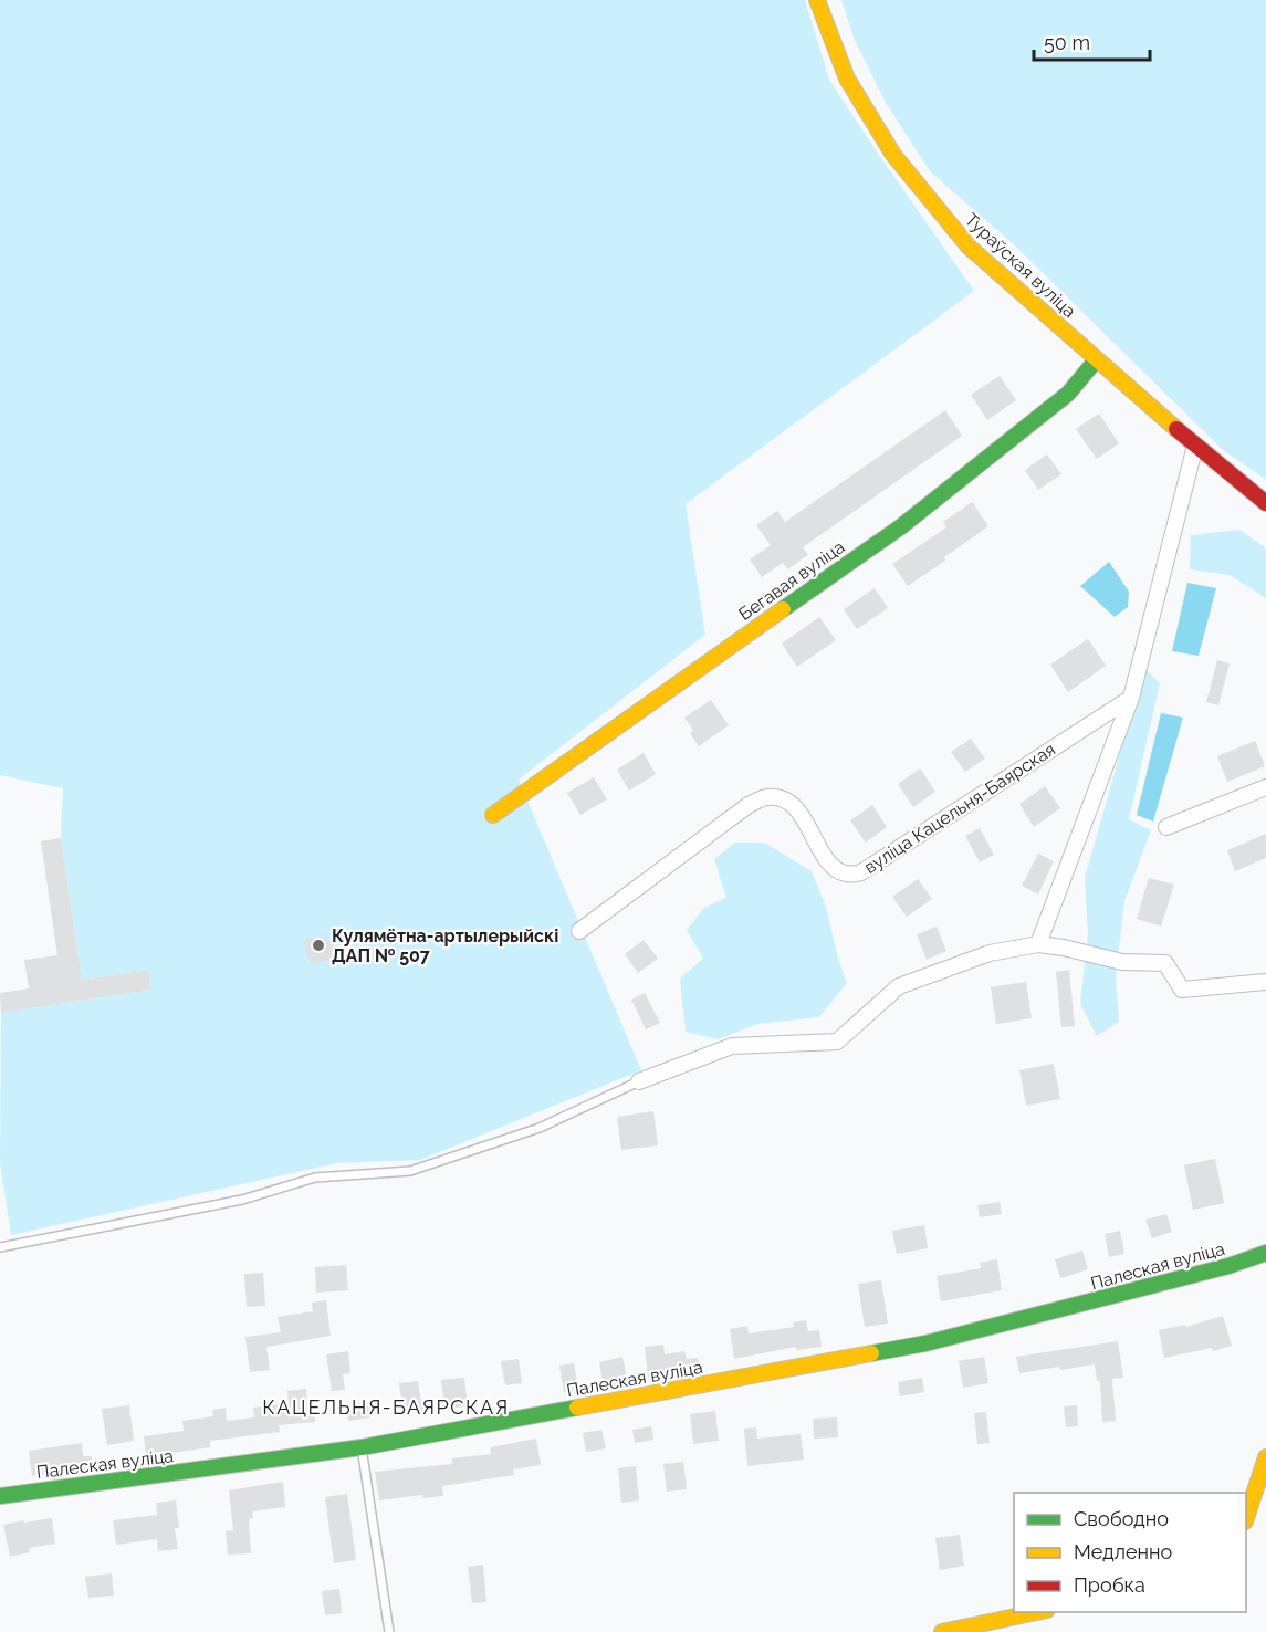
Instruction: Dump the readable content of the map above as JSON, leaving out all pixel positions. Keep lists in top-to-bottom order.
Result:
{
  "streets": {
    "street": [
      "Тураўская вуліца",
      "Бегавая вуліца",
      "вуліца Кацельня-Баярская",
      "Палеская вуліца"
    ]
  },
  "crossings": [
    ["Тураўская вуліца", "Бегавая вуліца"]
  ],
  "districts": ["КАЦЕЛЬНЯ-БАЯРСКАЯ"],
  "places": ["Кулямётна-артылерыйскі ДАП № 507"],
  "legend": ["Свободно", "Медленно", "Пробка"],
  "scale_bar": "50 m"
}
